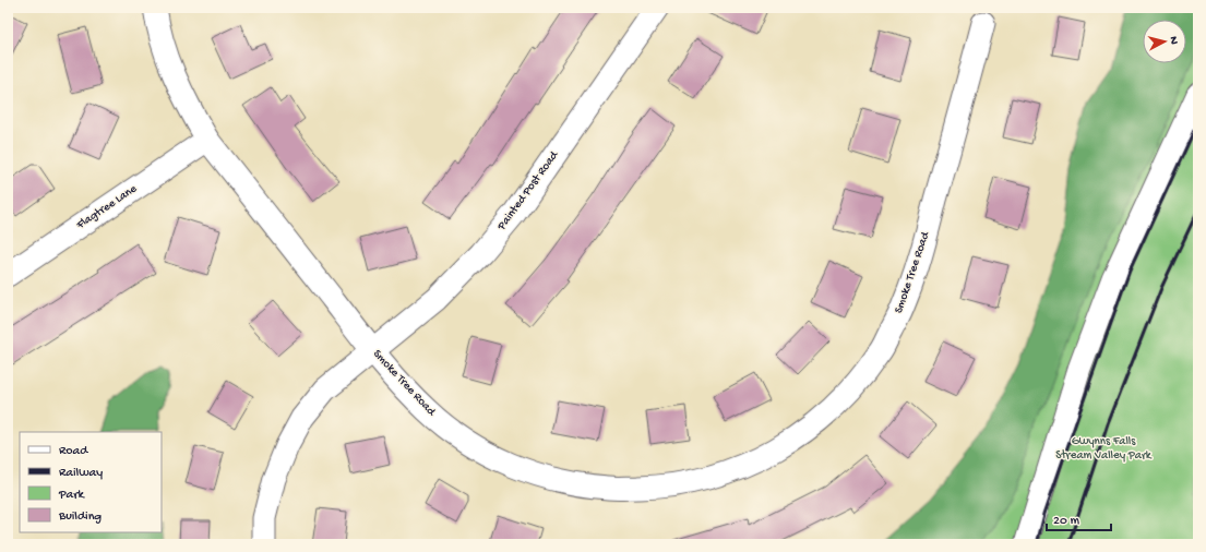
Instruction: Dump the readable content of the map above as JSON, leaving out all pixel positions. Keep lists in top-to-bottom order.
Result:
{
  "streets": {
    "street": ["Painted Post Road", "Flagtree Lane", "Smoke Tree Road"]
  },
  "crossings": [
    ["Painted Post Road", "Smoke Tree Road"],
    ["Flagtree Lane", "Smoke Tree Road"]
  ],
  "parks": ["Gwynns Falls Stream Valley Park"],
  "legend": [
    "Road",
    "Railway",
    "Park",
    "Building"
  ],
  "scale_bar": "20 m",
  "north": "right"
}
